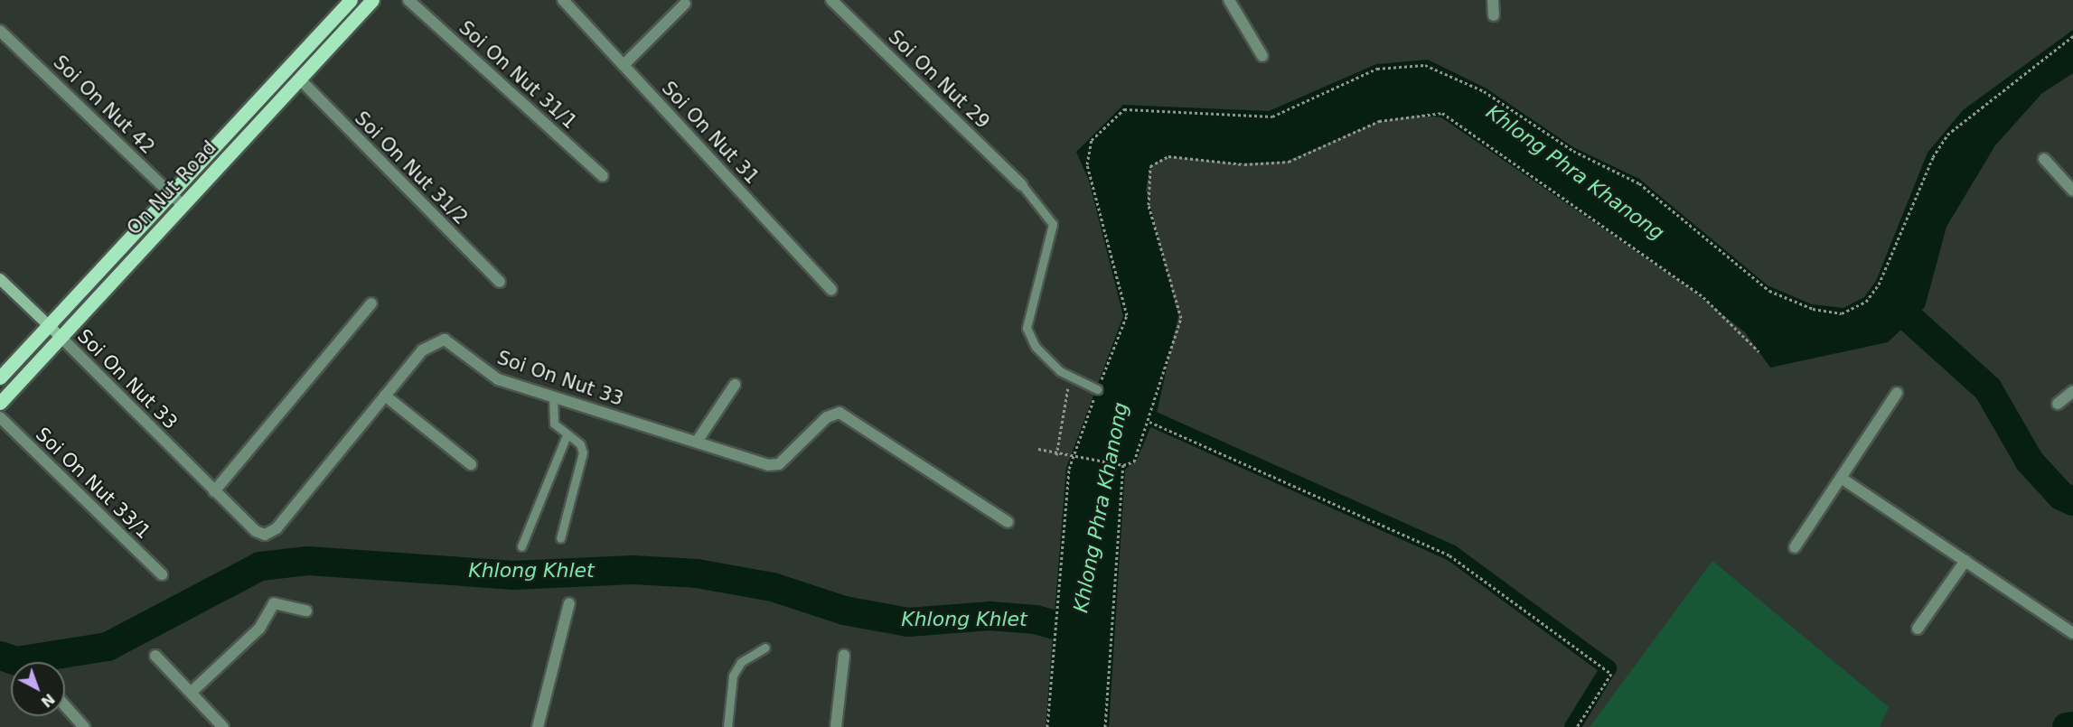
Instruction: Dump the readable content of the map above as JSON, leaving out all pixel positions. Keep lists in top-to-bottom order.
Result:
{
  "streets": {
    "main road": ["On Nut Road"],
    "street": [
      "Soi On Nut 31/1",
      "Soi On Nut 29",
      "Soi On Nut 42",
      "Soi On Nut 31",
      "Soi On Nut 31/2",
      "Soi On Nut 33",
      "Soi On Nut 33/1"
    ]
  },
  "crossings": [
    ["Soi On Nut 42", "On Nut Road"],
    ["Soi On Nut 31/2", "On Nut Road"],
    ["On Nut Road", "Soi On Nut 33"]
  ],
  "water": ["Khlong Phra Khanong", "Khlong Khlet"],
  "north": "bottom right"
}
